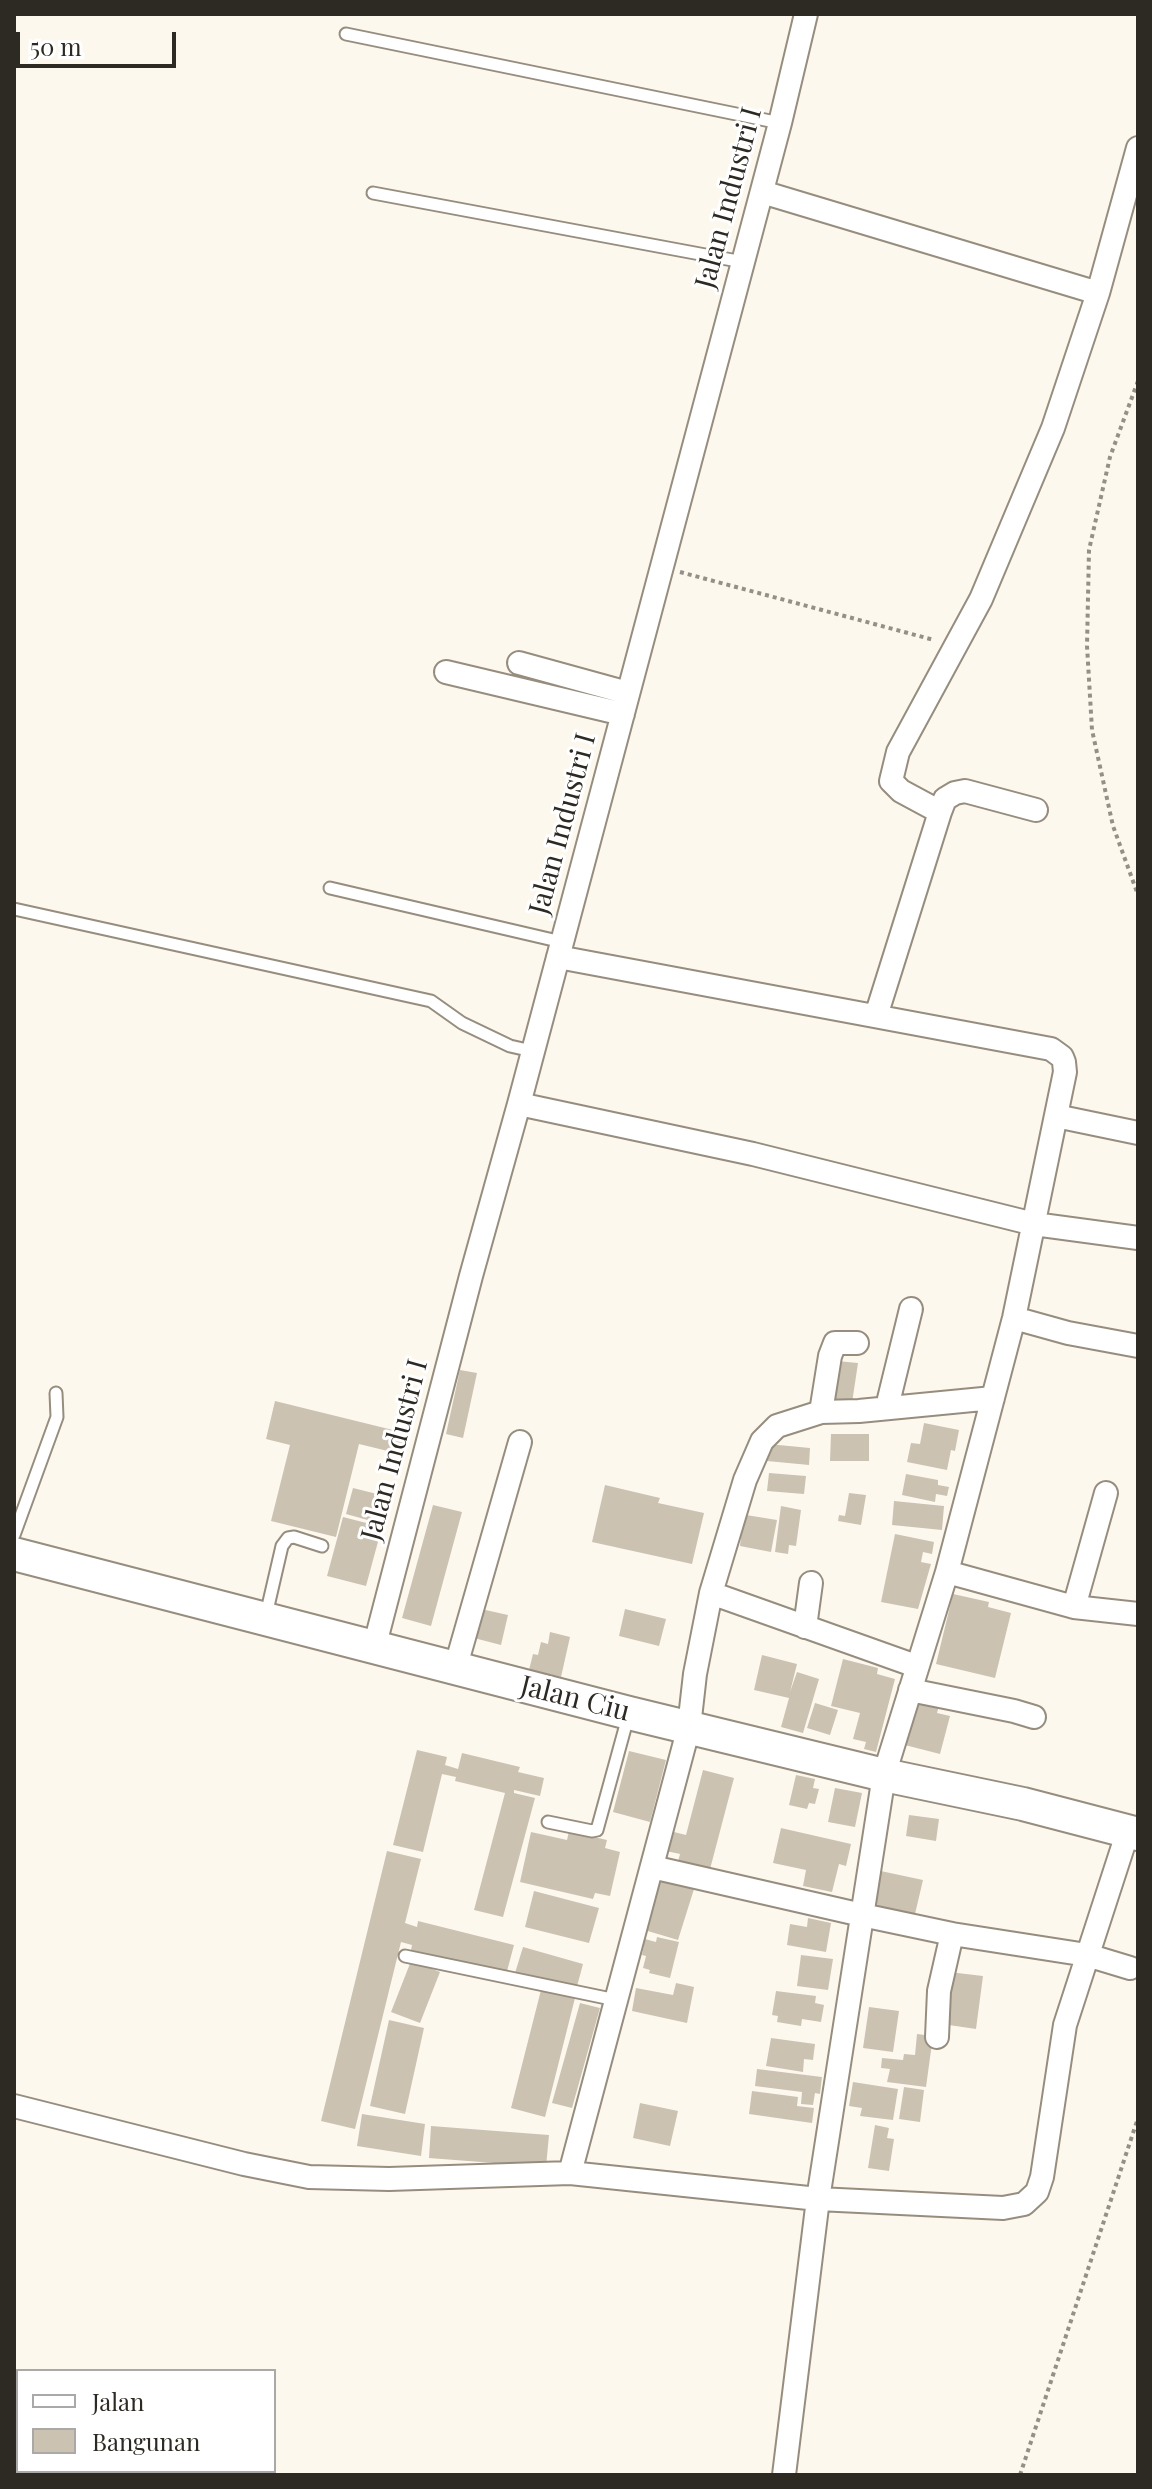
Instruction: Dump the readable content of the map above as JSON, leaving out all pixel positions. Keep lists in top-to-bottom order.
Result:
{
  "streets": {
    "street": ["Jalan Industri I", "Jalan Ciu"]
  },
  "crossings": [
    ["Jalan Industri I", "Jalan Ciu"]
  ],
  "legend": ["Jalan", "Bangunan"],
  "scale_bar": "50 m"
}
